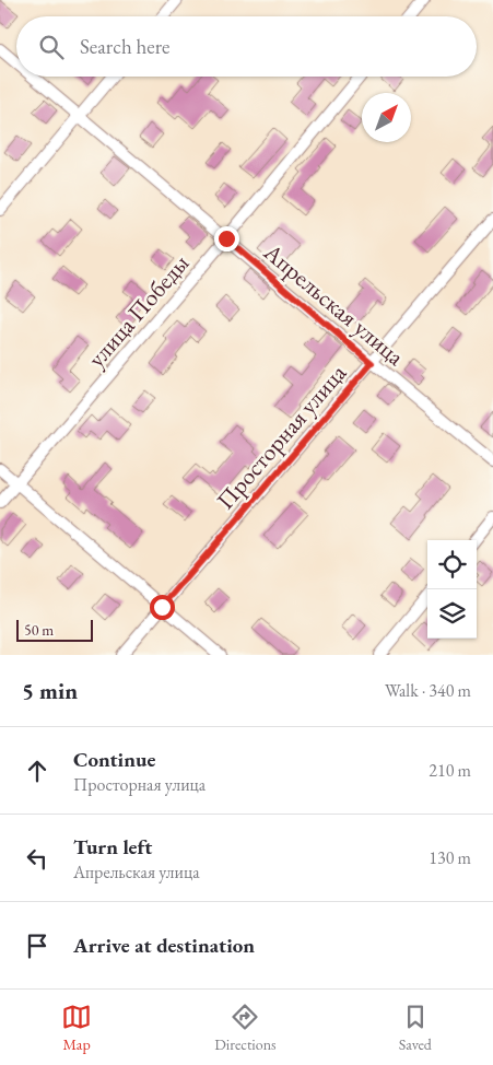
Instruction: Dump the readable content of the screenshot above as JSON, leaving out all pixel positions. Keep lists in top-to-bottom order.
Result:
{
  "streets": {
    "street": ["Апрельская улица", "улица Победы", "Просторная улица"]
  },
  "crossings": [
    ["Апрельская улица", "улица Победы"],
    ["Апрельская улица", "Просторная улица"]
  ],
  "scale_bar": "50 m",
  "north": "top right",
  "page": {
    "search": "Search here",
    "scale": "50 m",
    "heading": ["5 min", "Walk · 340 m"],
    "list": [
      ["Continue", "Просторная улица", "210 m"],
      ["Turn left", "Апрельская улица", "130 m"],
      "Arrive at destination"
    ],
    "nav": ["Map", "Directions", "Saved"]
  }
}
